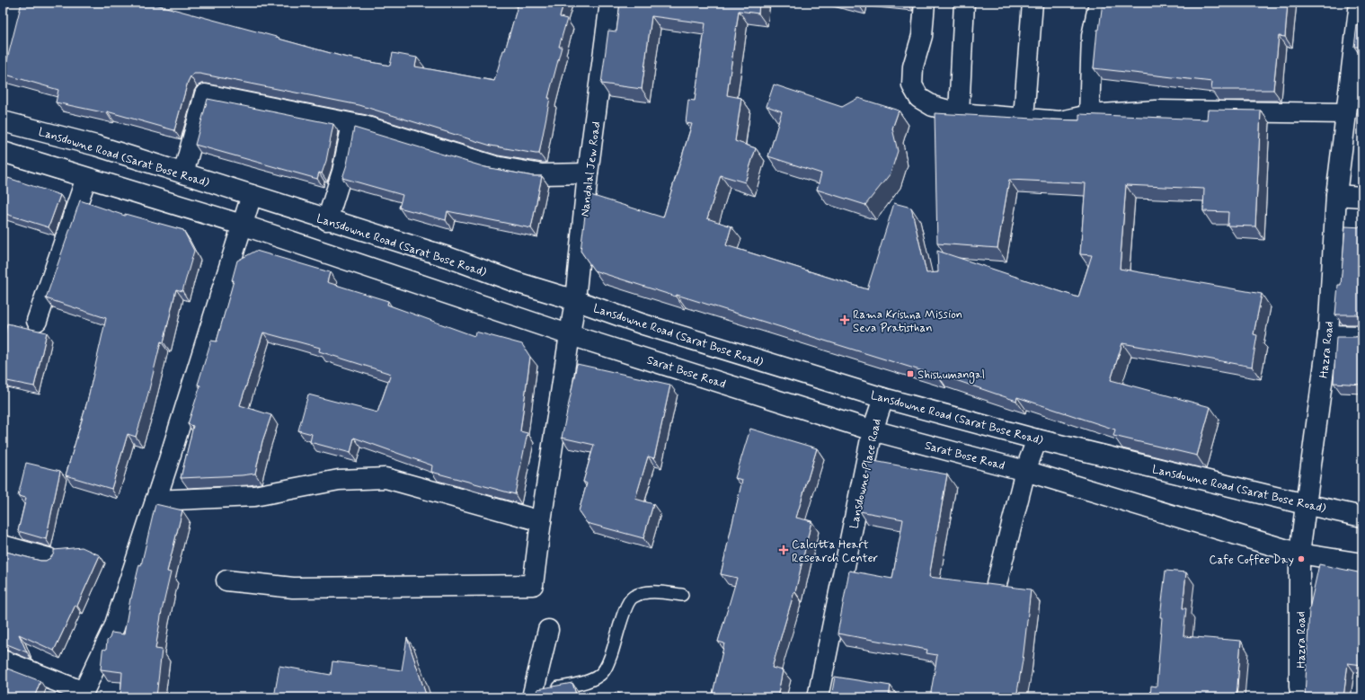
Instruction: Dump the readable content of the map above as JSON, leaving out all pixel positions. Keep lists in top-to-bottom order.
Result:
{
  "streets": {
    "street": [
      "Lansdowne Road (Sarat Bose Road)",
      "Nandalal Jew Road",
      "Hazra Road",
      "Sarat Bose Road",
      "Lansdowne Place Road"
    ]
  },
  "crossings": [
    ["Lansdowne Road (Sarat Bose Road)", "Nandalal Jew Road"],
    ["Lansdowne Road (Sarat Bose Road)", "Hazra Road"],
    ["Lansdowne Road (Sarat Bose Road)", "Lansdowne Place Road"],
    ["Nandalal Jew Road", "Sarat Bose Road"],
    ["Hazra Road", "Sarat Bose Road"],
    ["Sarat Bose Road", "Lansdowne Place Road"]
  ],
  "places": {
    "health": ["Rama Krishna Mission Seva Pratisthan", "Calcutta Heart Research Center"],
    "transit": ["Shishumangal"],
    "other": ["Cafe Coffee Day"]
  }
}
